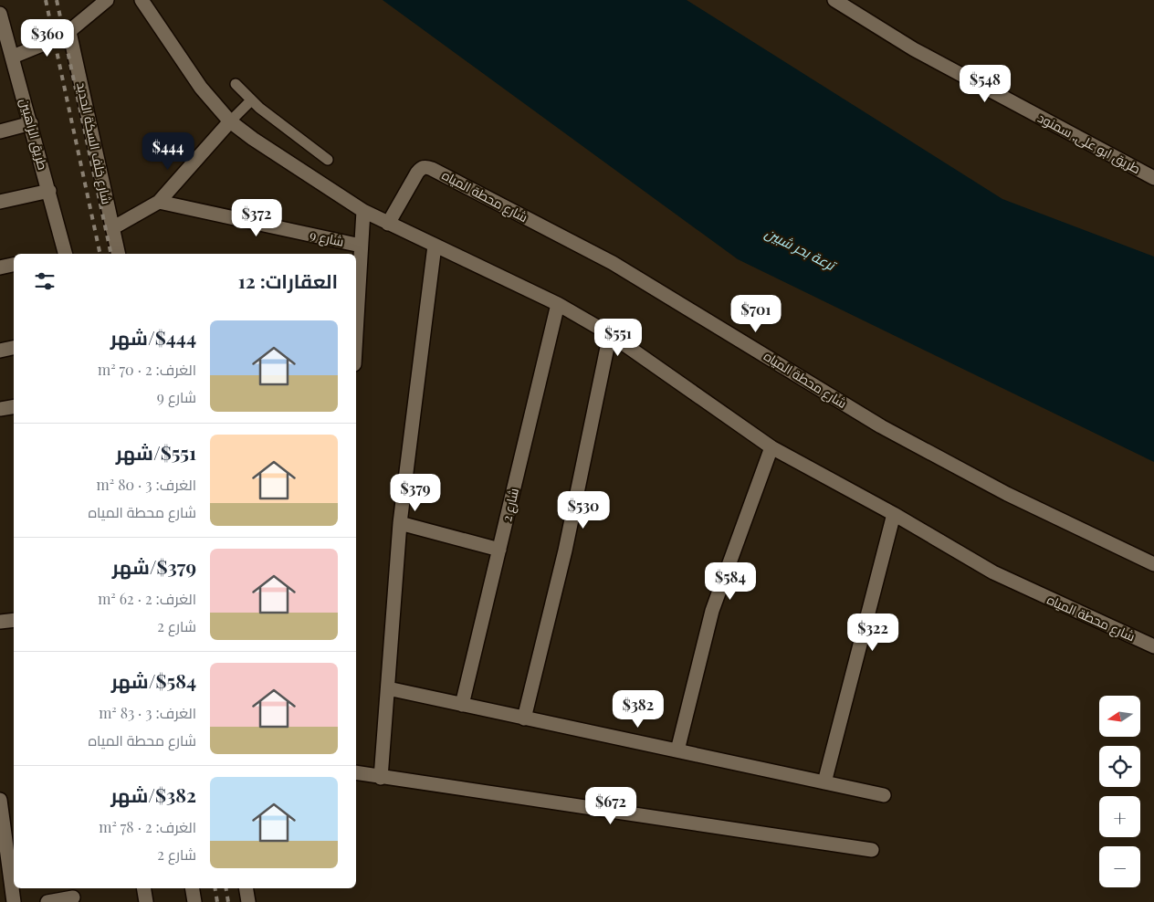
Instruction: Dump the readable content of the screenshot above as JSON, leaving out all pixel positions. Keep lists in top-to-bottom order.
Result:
{
  "streets": {
    "street": [
      "طريق الراهبين",
      "شارع خلف السكة الحديد",
      "طريق ابو على, سمنود",
      "شارع محطة المياه",
      "شارع 9",
      "شارع 2"
    ]
  },
  "crossings": [
    ["شارع محطة المياه", "شارع 2"]
  ],
  "water": ["ترعة بحر شبين"],
  "north": "left",
  "page": {
    "price": [
      "$360",
      "$548",
      "$444",
      "$372",
      "$701",
      "$551",
      "$379",
      "$530",
      "$584",
      "$322",
      "$382",
      "$672"
    ],
    "heading": "العقارات: 12",
    "list": [
      {
        "name": "$444/شهر",
        "note": "الغرف: 2 · 70 m² · شارع 9"
      },
      {
        "name": "$551/شهر",
        "note": "الغرف: 3 · 80 m² · شارع محطة المياه"
      },
      {
        "name": "$379/شهر",
        "note": "الغرف: 2 · 62 m² · شارع 2"
      },
      {
        "name": "$584/شهر",
        "note": "الغرف: 3 · 83 m² · شارع محطة المياه"
      },
      {
        "name": "$382/شهر",
        "note": "الغرف: 2 · 78 m² · شارع 2"
      }
    ],
    "map_buttons": ["+", "−"]
  }
}
